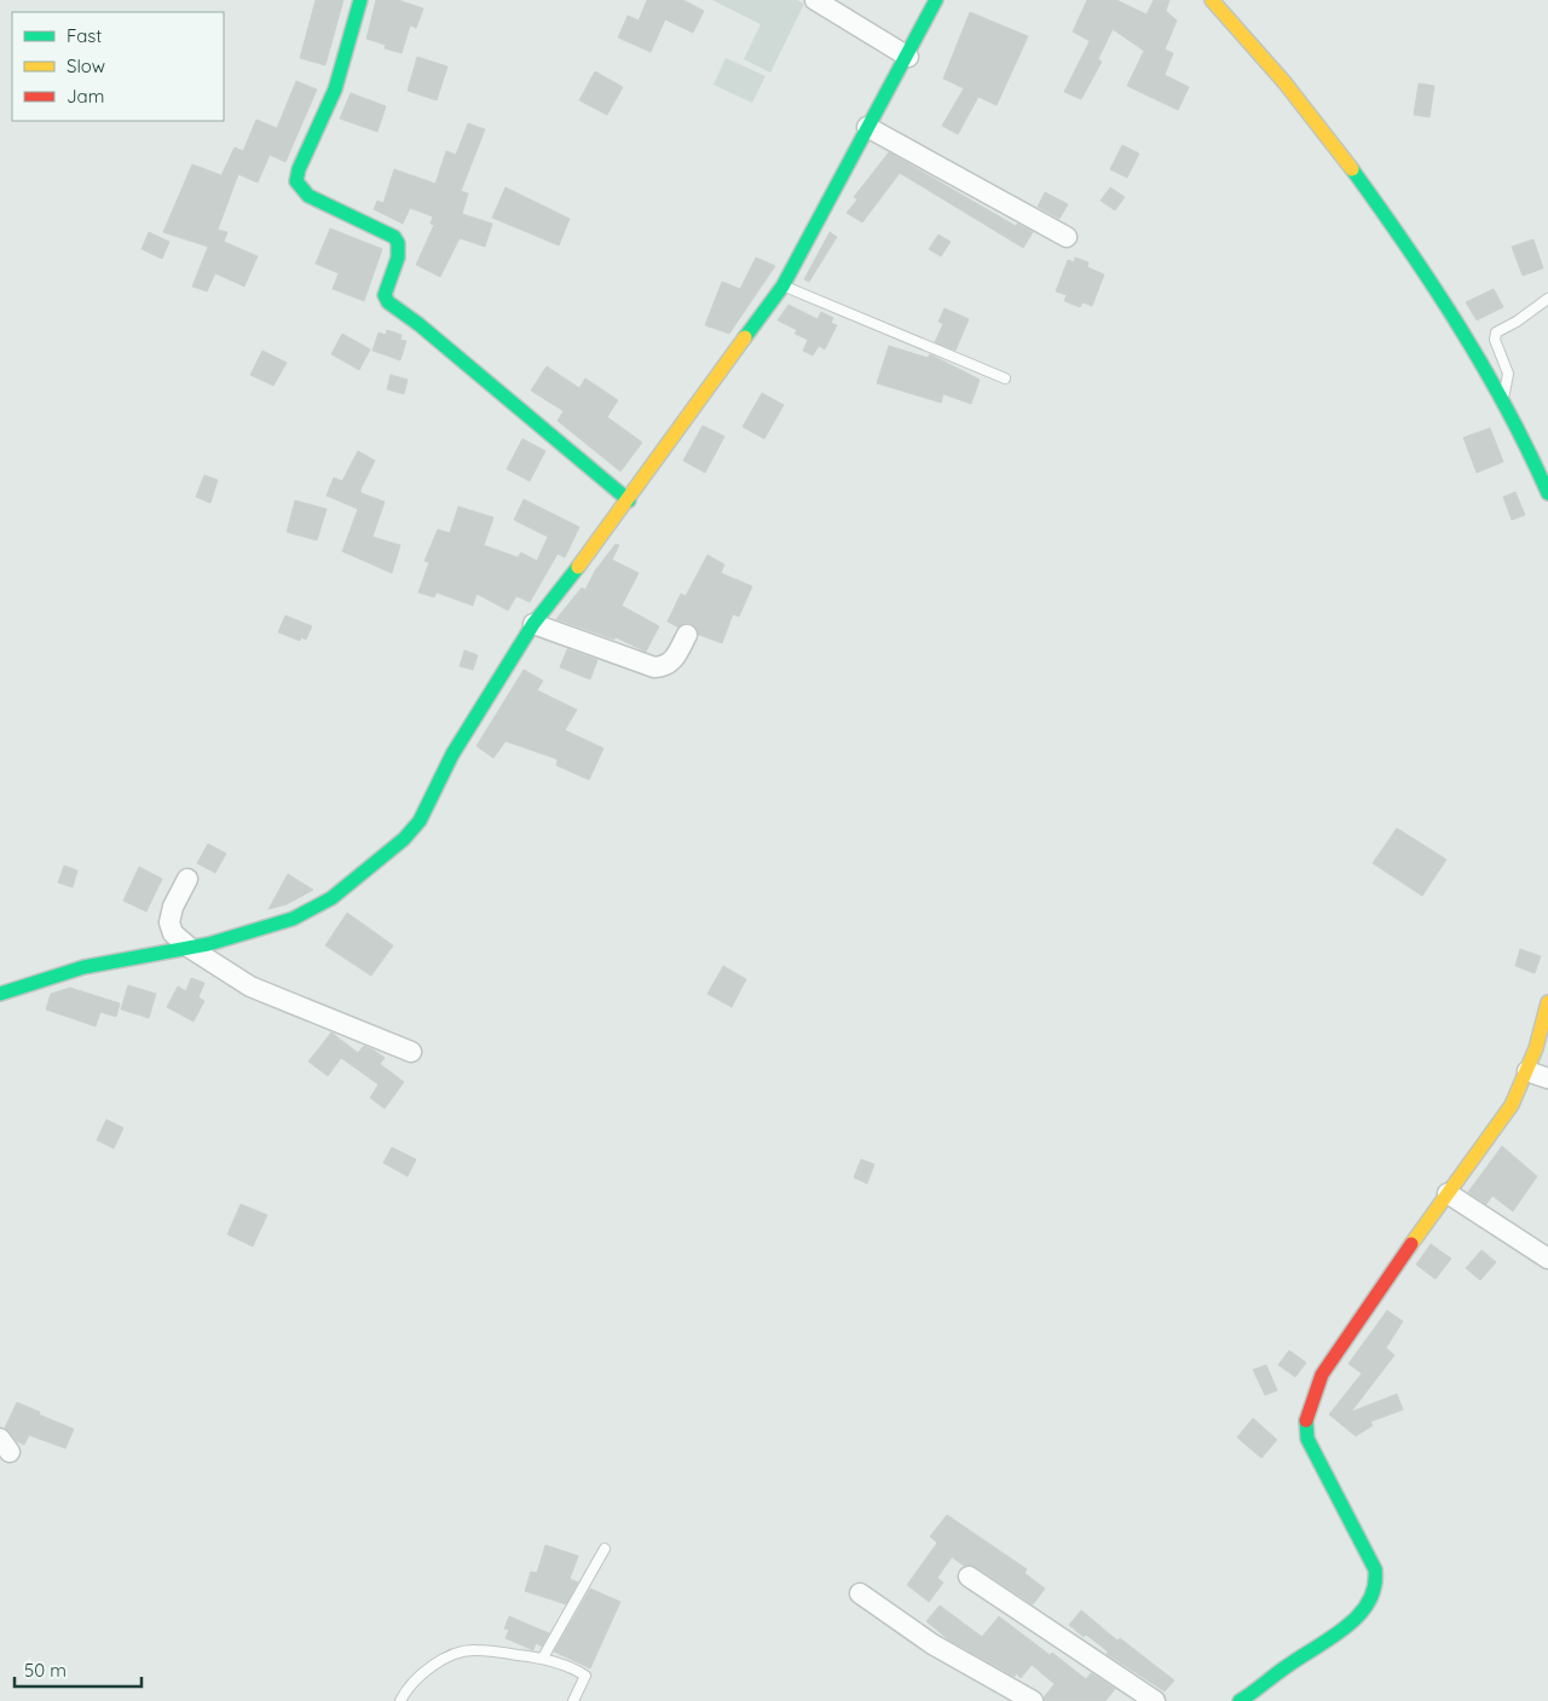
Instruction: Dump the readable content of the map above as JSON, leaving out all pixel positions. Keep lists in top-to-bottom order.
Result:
{
  "legend": ["Fast", "Slow", "Jam"],
  "scale_bar": "50 m"
}
